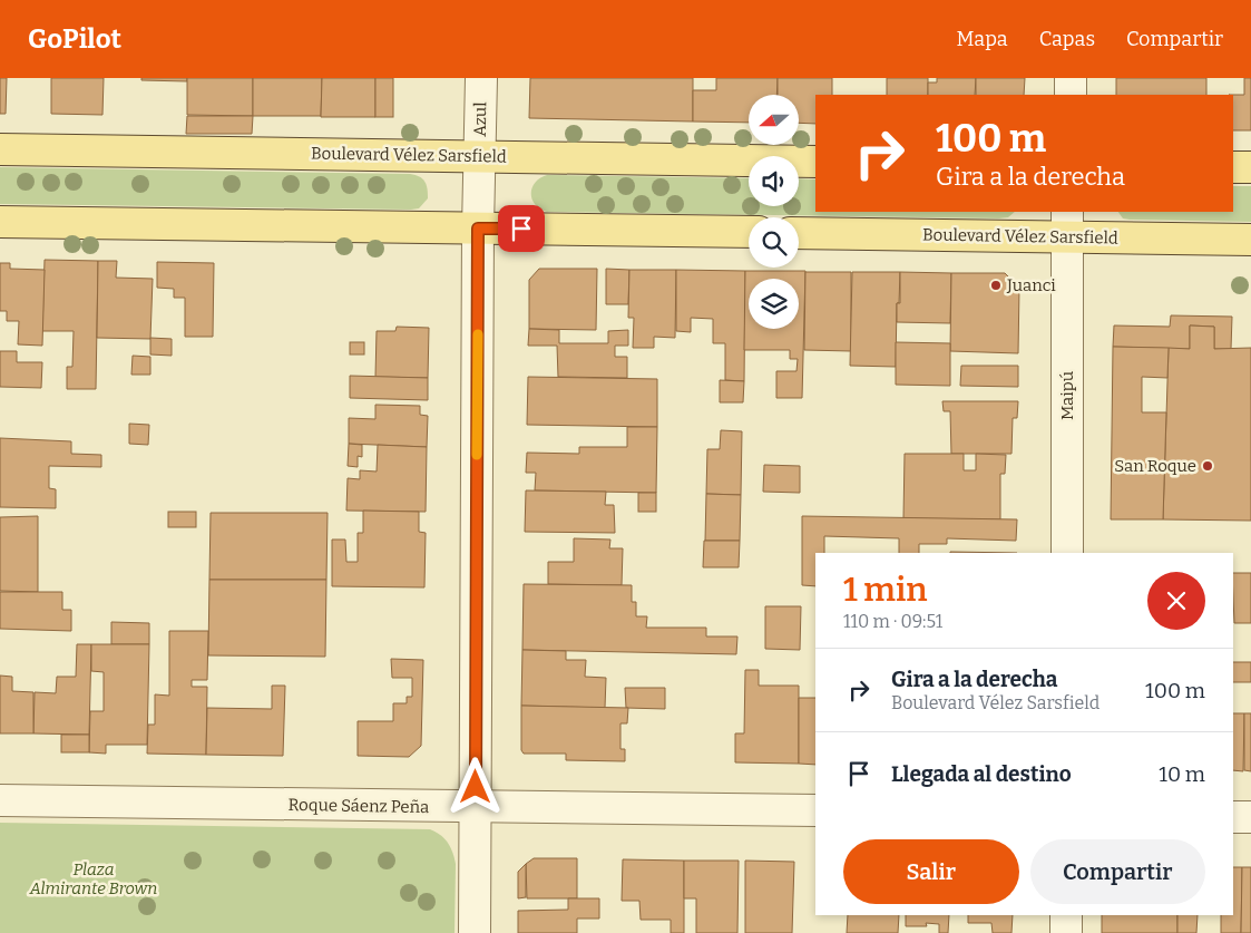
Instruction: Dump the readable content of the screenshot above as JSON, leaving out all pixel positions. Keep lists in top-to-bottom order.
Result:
{
  "streets": {
    "main road": ["Boulevard Vélez Sarsfield"],
    "street": ["Azul", "Maipú", "Roque Sáenz Peña"]
  },
  "crossings": [
    ["Azul", "Boulevard Vélez Sarsfield"],
    ["Azul", "Roque Sáenz Peña"],
    ["Boulevard Vélez Sarsfield", "Maipú"]
  ],
  "parks": ["Plaza Almirante Brown"],
  "places": ["Juanci", "San Roque"],
  "north": "left",
  "page": {
    "header": "GoPilot",
    "nav": ["Mapa", "Capas", "Compartir"],
    "turn": ["100 m", "Gira a la derecha"],
    "heading": ["1 min", "110 m · 09:51"],
    "list": [
      {
        "name": "Gira a la derecha",
        "note": "Boulevard Vélez Sarsfield",
        "value": "100 m"
      },
      {
        "name": "Llegada al destino",
        "value": "10 m"
      }
    ],
    "buttons": ["Salir", "Compartir"]
  }
}
